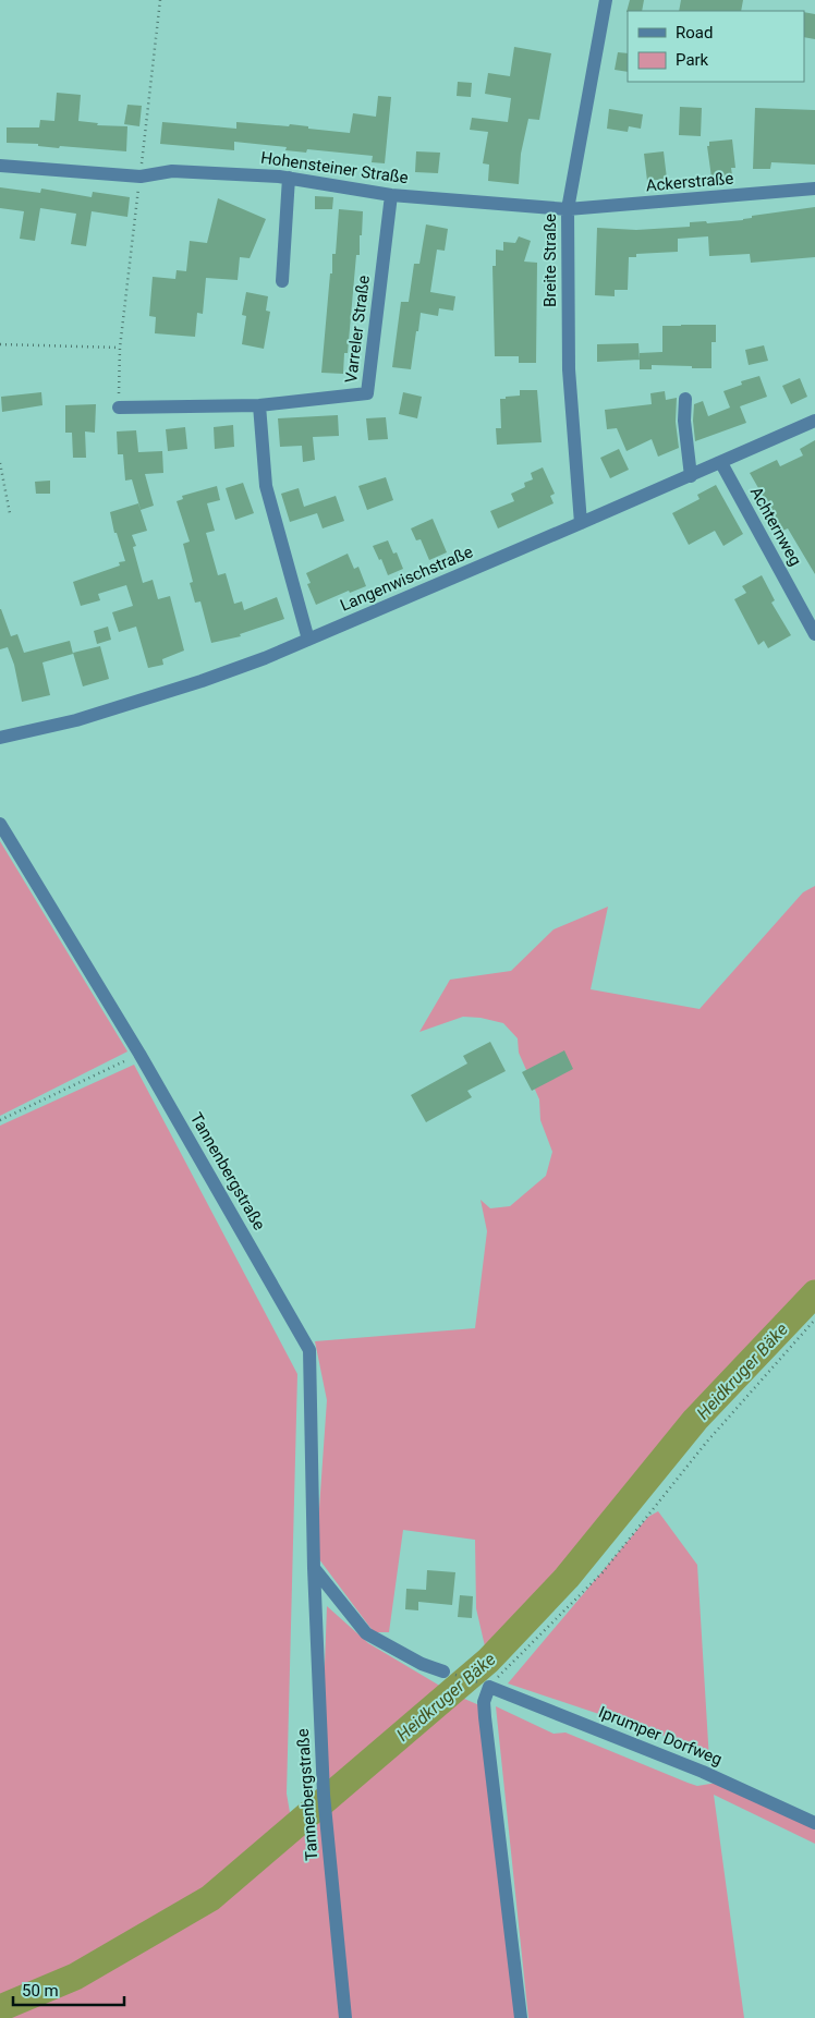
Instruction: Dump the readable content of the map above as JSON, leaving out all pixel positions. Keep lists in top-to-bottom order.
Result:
{
  "streets": {
    "street": [
      "Hohensteiner Straße",
      "Ackerstraße",
      "Breite Straße",
      "Varreler Straße",
      "Achternweg",
      "Langenwischstraße",
      "Tannenbergstraße",
      "Iprumper Dorfweg"
    ]
  },
  "crossings": [
    ["Hohensteiner Straße", "Ackerstraße"],
    ["Hohensteiner Straße", "Breite Straße"],
    ["Hohensteiner Straße", "Varreler Straße"],
    ["Ackerstraße", "Breite Straße"],
    ["Breite Straße", "Langenwischstraße"],
    ["Achternweg", "Langenwischstraße"]
  ],
  "water": ["Heidkruger Bäke"],
  "legend": ["Road", "Park"],
  "scale_bar": "50 m"
}
